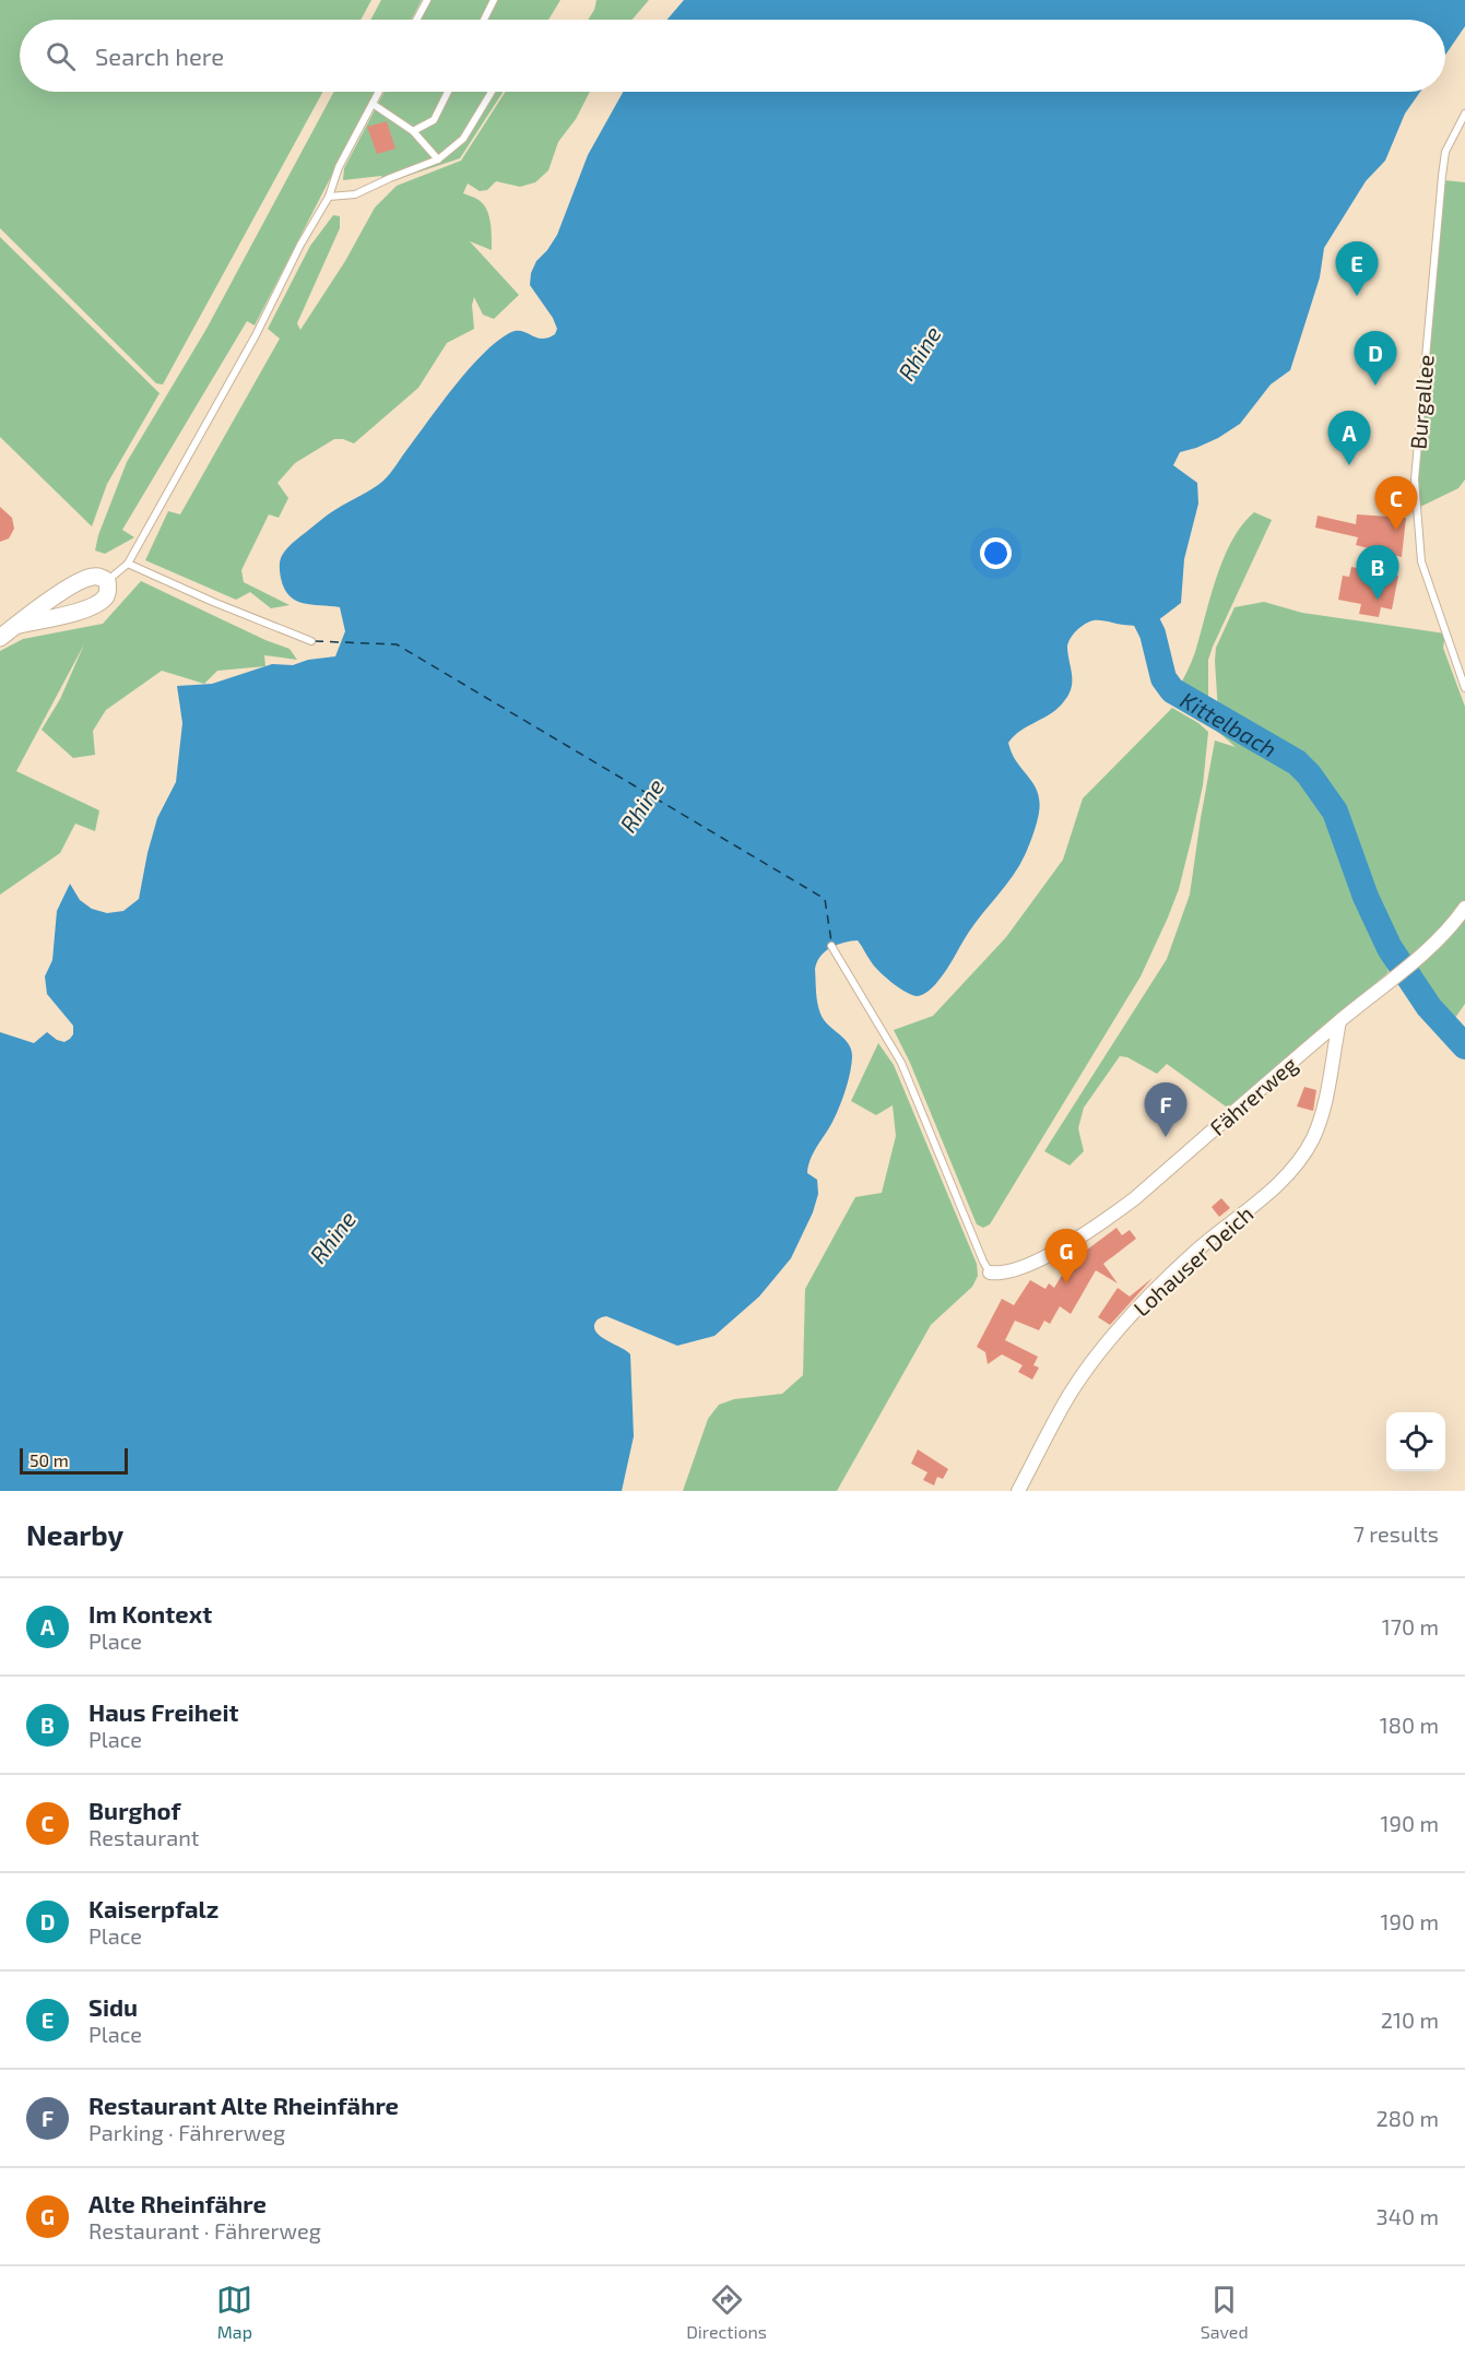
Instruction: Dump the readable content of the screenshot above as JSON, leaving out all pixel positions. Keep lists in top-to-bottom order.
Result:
{
  "streets": {
    "street": ["Fährerweg", "Lohauser Deich"],
    "lane": ["Burgallee"]
  },
  "crossings": [
    ["Fährerweg", "Lohauser Deich"]
  ],
  "water": ["Rhine", "Kittelbach"],
  "scale_bar": "50 m",
  "page": {
    "search": "Search here",
    "pins": [
      "E",
      "D",
      "A",
      "C",
      "B",
      "F",
      "G"
    ],
    "scale": "50 m",
    "heading": ["Nearby", "7 results"],
    "list": [
      {
        "mark": "A",
        "name": "Im Kontext",
        "note": "Place",
        "value": "170 m"
      },
      {
        "mark": "B",
        "name": "Haus Freiheit",
        "note": "Place",
        "value": "180 m"
      },
      {
        "mark": "C",
        "name": "Burghof",
        "note": "Restaurant",
        "value": "190 m"
      },
      {
        "mark": "D",
        "name": "Kaiserpfalz",
        "note": "Place",
        "value": "190 m"
      },
      {
        "mark": "E",
        "name": "Sidu",
        "note": "Place",
        "value": "210 m"
      },
      {
        "mark": "F",
        "name": "Restaurant Alte Rheinfähre",
        "note": "Parking · Fährerweg",
        "value": "280 m"
      },
      {
        "mark": "G",
        "name": "Alte Rheinfähre",
        "note": "Restaurant · Fährerweg",
        "value": "340 m"
      }
    ],
    "nav": ["Map", "Directions", "Saved"]
  }
}
